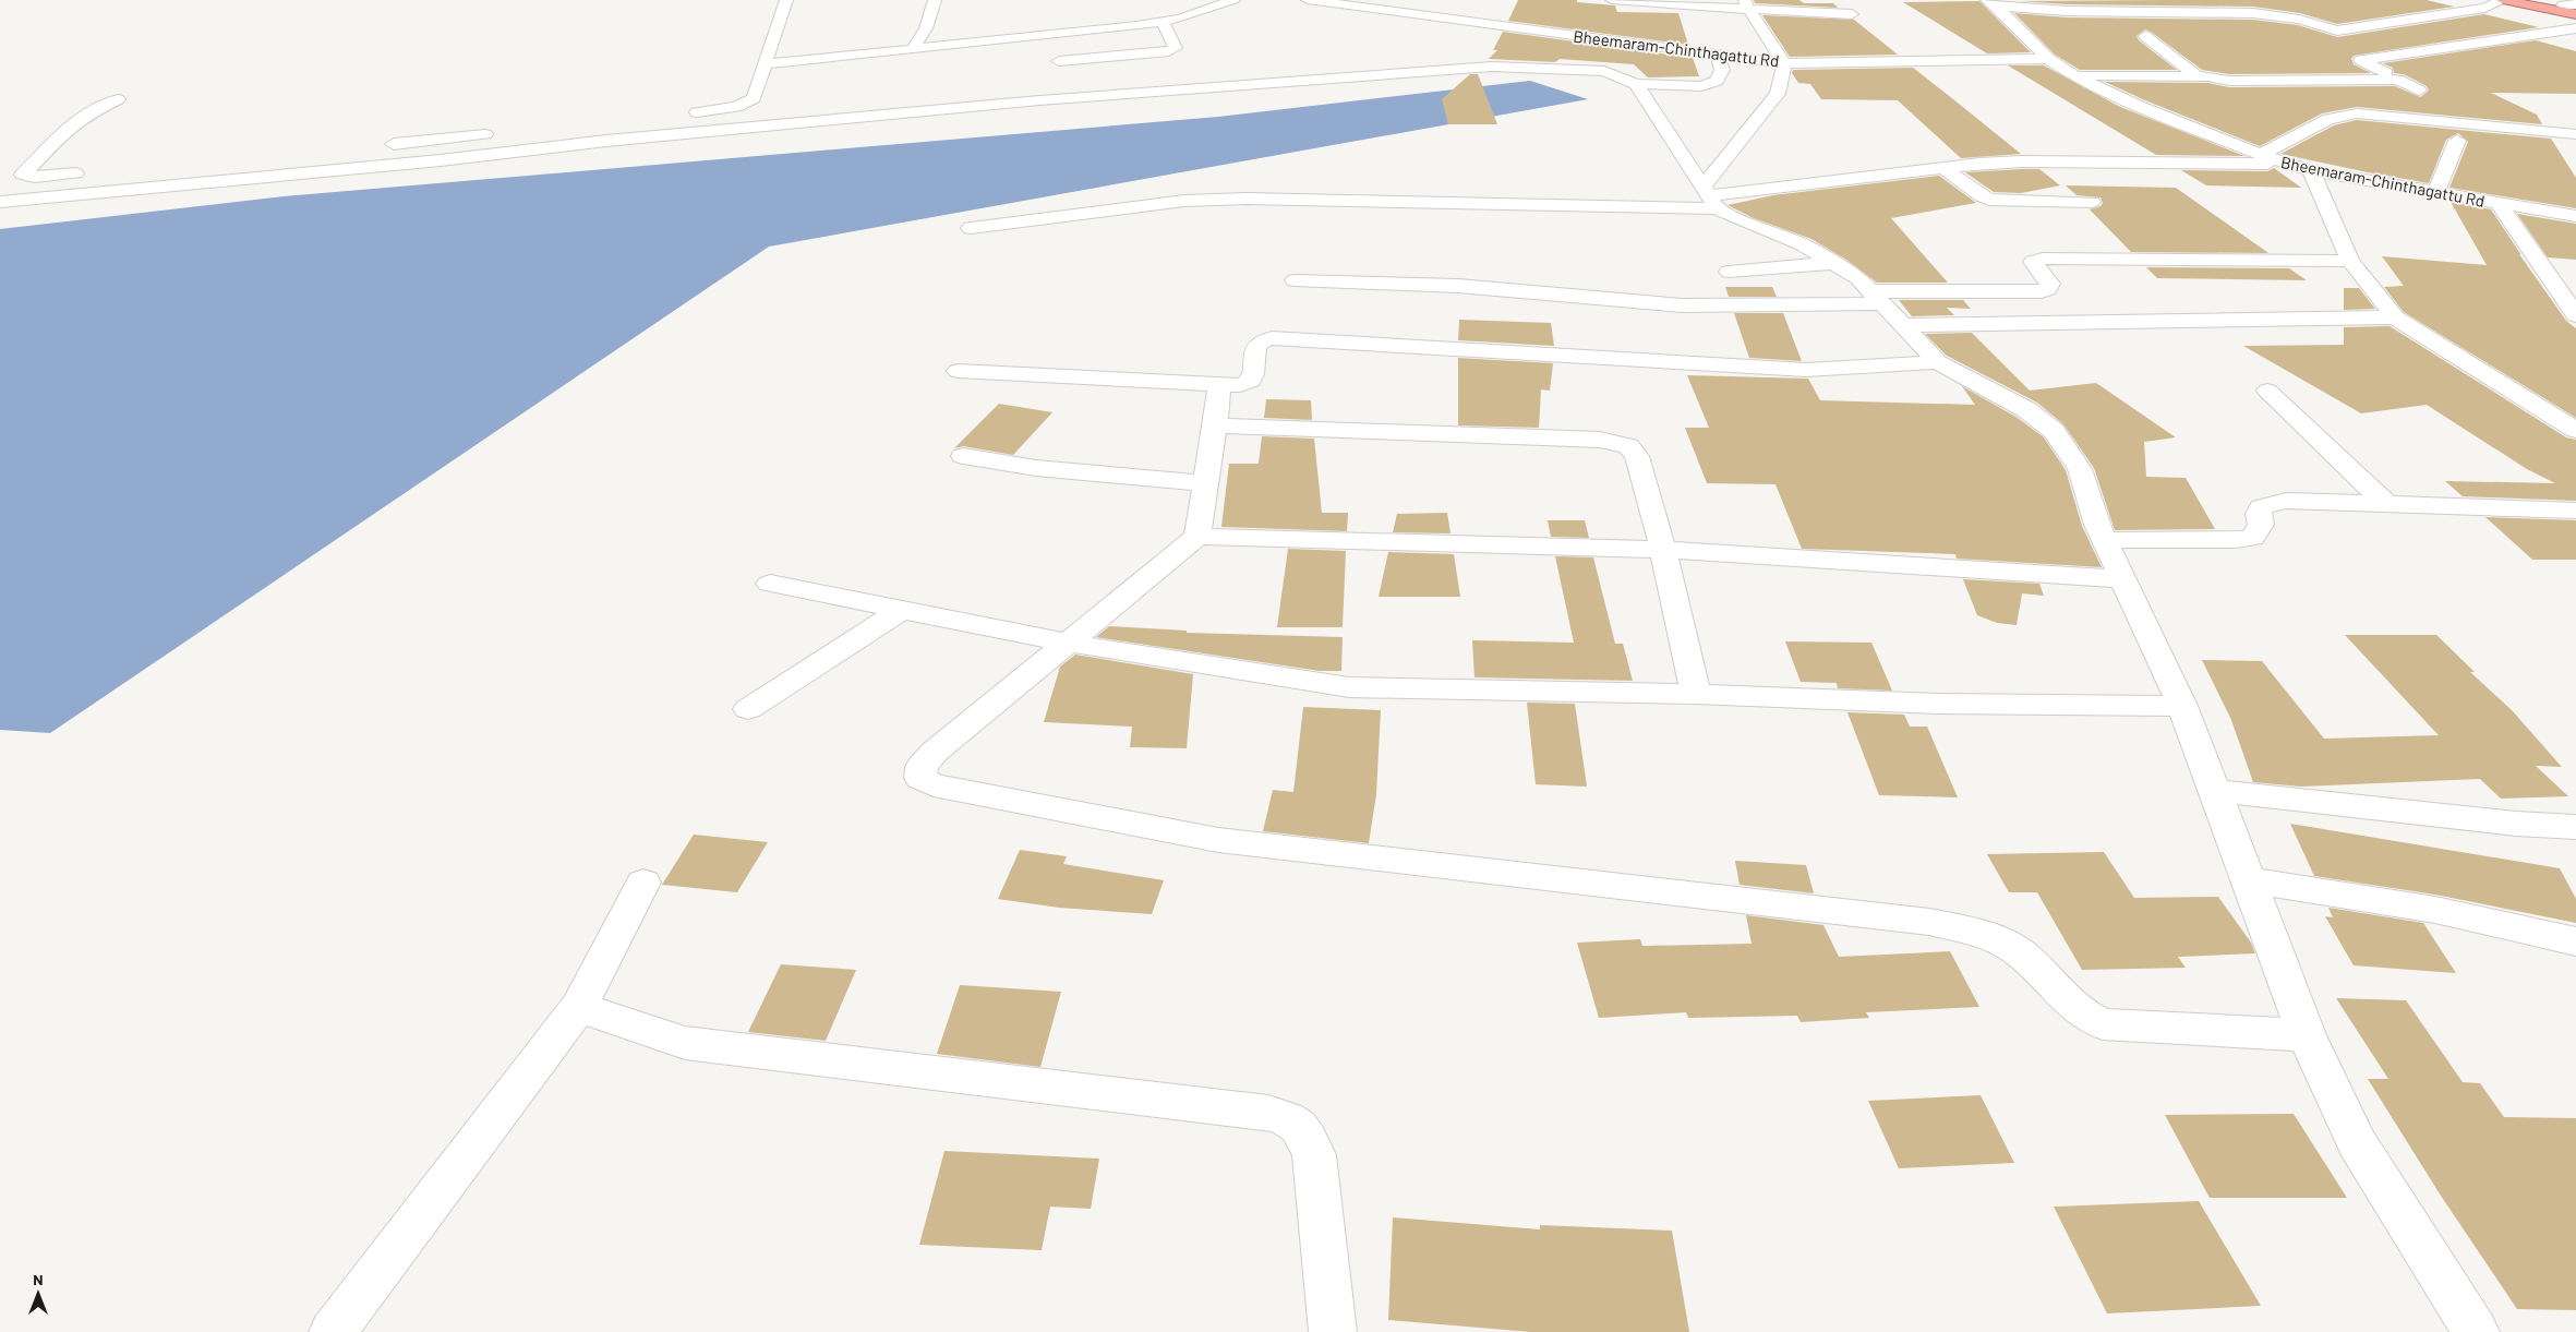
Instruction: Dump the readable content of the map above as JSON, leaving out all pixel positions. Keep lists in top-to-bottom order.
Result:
{
  "streets": {
    "street": ["Bheemaram-Chinthagattu Rd"]
  },
  "north": "top"
}
